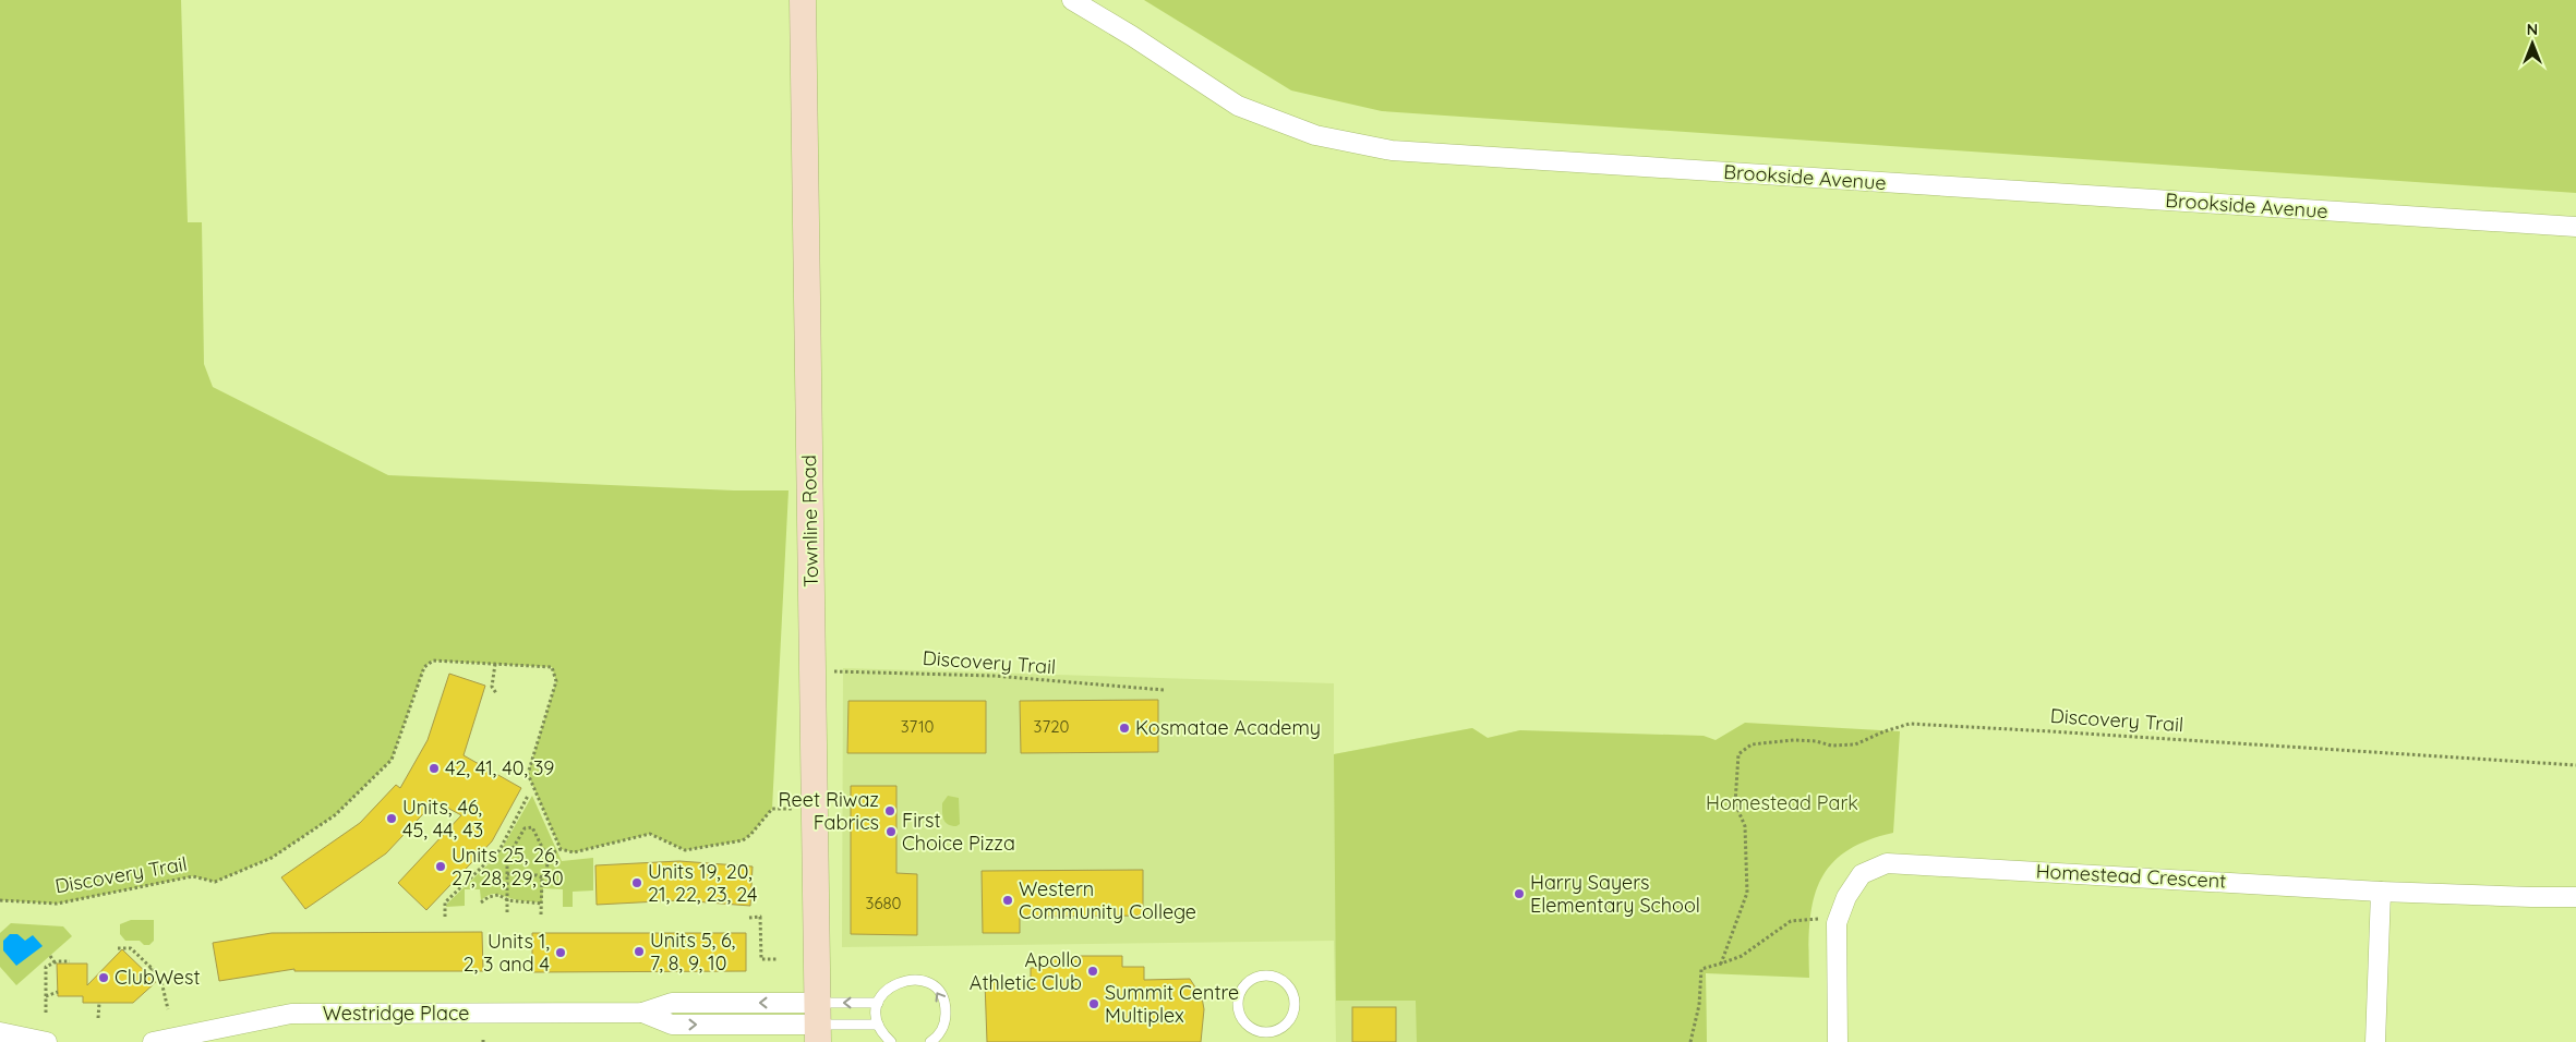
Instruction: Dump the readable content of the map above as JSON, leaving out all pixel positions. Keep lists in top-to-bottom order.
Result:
{
  "streets": {
    "street": [
      "Brookside Avenue",
      "Townline Road",
      "Homestead Crescent",
      "Westridge Place"
    ],
    "path": ["Discovery Trail"]
  },
  "crossings": [
    ["Townline Road", "Discovery Trail"],
    ["Townline Road", "Westridge Place"]
  ],
  "parks": ["Homestead Park"],
  "places": [
    "Kosmatae Academy",
    "42, 41, 40, 39",
    "Reet Riwaz Fabrics",
    "Units, 46, 45, 44, 43",
    "First Choice Pizza",
    "Units 25, 26, 27, 28, 29, 30",
    "Units 19, 20, 21, 22, 23, 24",
    "Harry Sayers Elementary School",
    "Western Community College",
    "Units 5, 6, 7, 8, 9, 10",
    "Units 1, 2, 3 and 4",
    "Apollo Athletic Club",
    "ClubWest",
    "Summit Centre Multiplex"
  ],
  "house_numbers": ["3710", "3720", "3680"],
  "north": "top"
}
